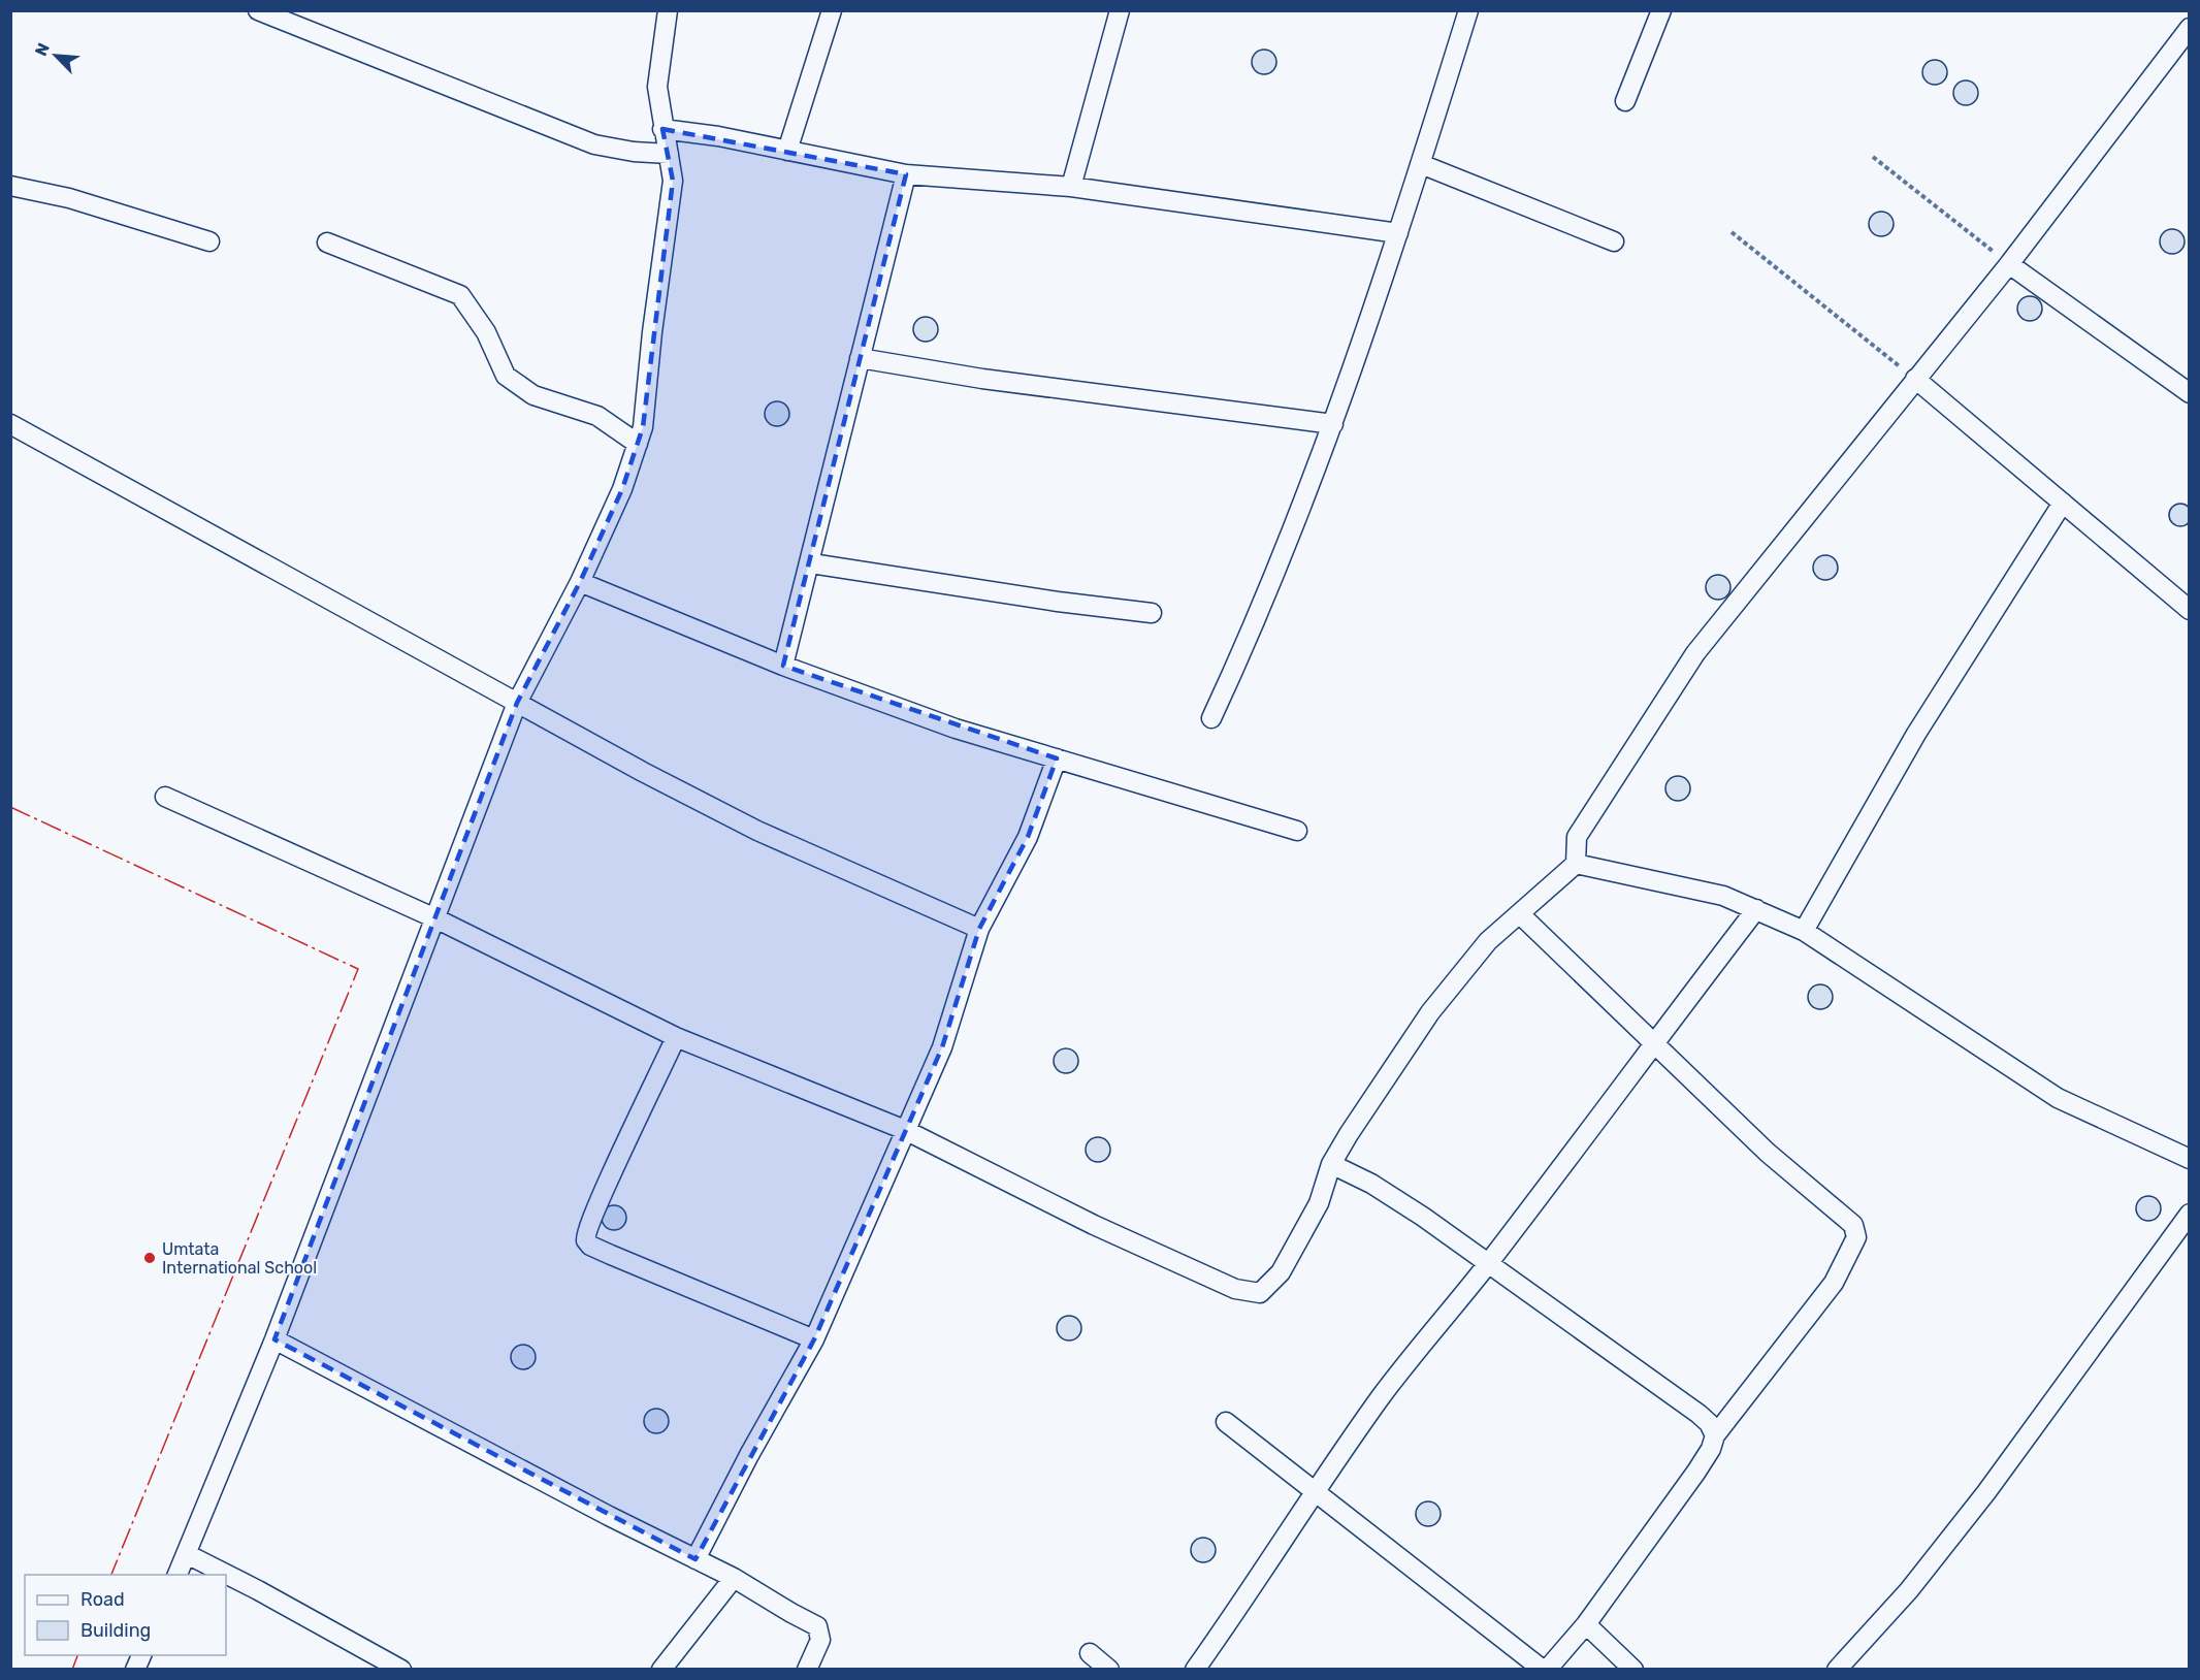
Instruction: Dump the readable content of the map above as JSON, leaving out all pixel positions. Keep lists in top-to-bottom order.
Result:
{
  "places": ["Umtata International School"],
  "legend": ["Road", "Building"],
  "north": "top left"
}
